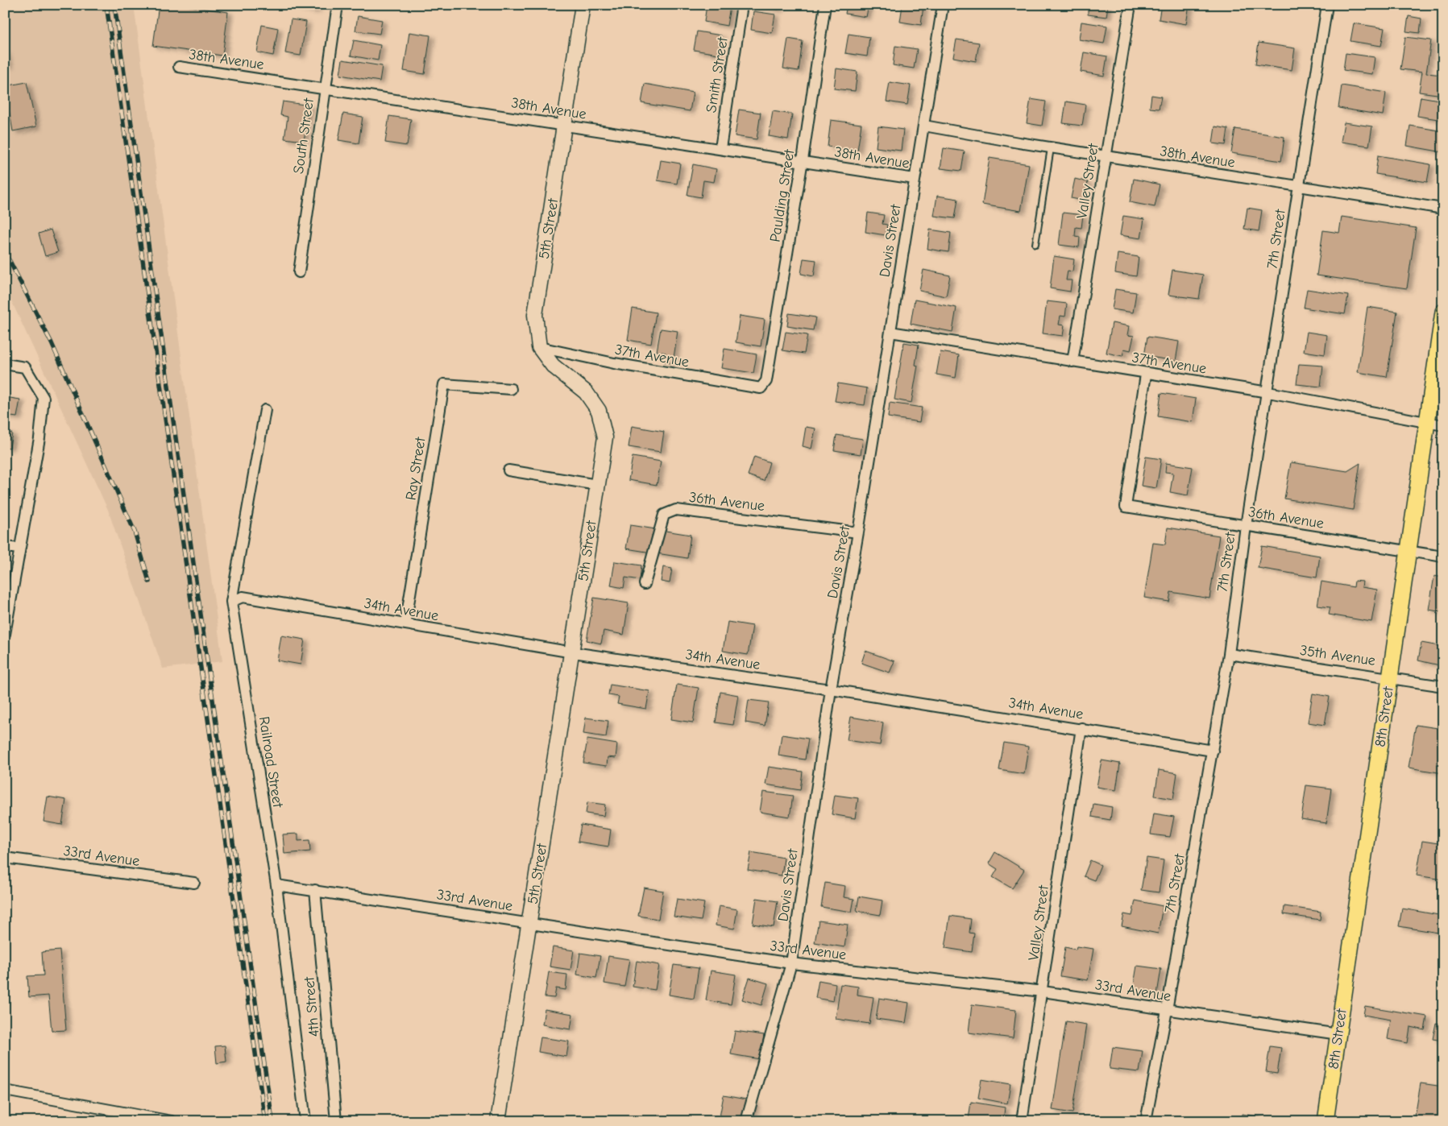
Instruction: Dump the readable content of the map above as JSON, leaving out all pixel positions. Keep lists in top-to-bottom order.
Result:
{
  "streets": {
    "main road": ["8th Street"],
    "street": [
      "38th Avenue",
      "Smith Street",
      "South Street",
      "Valley Street",
      "Paulding Street",
      "5th Street",
      "7th Street",
      "Davis Street",
      "37th Avenue",
      "Ray Street",
      "36th Avenue",
      "34th Avenue",
      "35th Avenue",
      "Railroad Street",
      "33rd Avenue",
      "4th Street"
    ]
  },
  "crossings": [
    ["38th Avenue", "Smith Street"],
    ["38th Avenue", "South Street"],
    ["38th Avenue", "Valley Street"],
    ["38th Avenue", "Paulding Street"],
    ["38th Avenue", "5th Street"],
    ["38th Avenue", "7th Street"],
    ["38th Avenue", "Davis Street"],
    ["Valley Street", "37th Avenue"],
    ["Valley Street", "34th Avenue"],
    ["Valley Street", "33rd Avenue"],
    ["Paulding Street", "37th Avenue"],
    ["5th Street", "37th Avenue"],
    ["5th Street", "34th Avenue"],
    ["5th Street", "33rd Avenue"],
    ["7th Street", "37th Avenue"],
    ["7th Street", "36th Avenue"],
    ["7th Street", "34th Avenue"],
    ["7th Street", "35th Avenue"],
    ["7th Street", "33rd Avenue"],
    ["Davis Street", "37th Avenue"],
    ["Davis Street", "36th Avenue"],
    ["Davis Street", "34th Avenue"],
    ["Davis Street", "33rd Avenue"],
    ["37th Avenue", "36th Avenue"],
    ["37th Avenue", "8th Street"],
    ["Ray Street", "34th Avenue"],
    ["36th Avenue", "8th Street"],
    ["34th Avenue", "Railroad Street"],
    ["35th Avenue", "8th Street"],
    ["8th Street", "33rd Avenue"],
    ["Railroad Street", "33rd Avenue"],
    ["33rd Avenue", "4th Street"]
  ]
}
